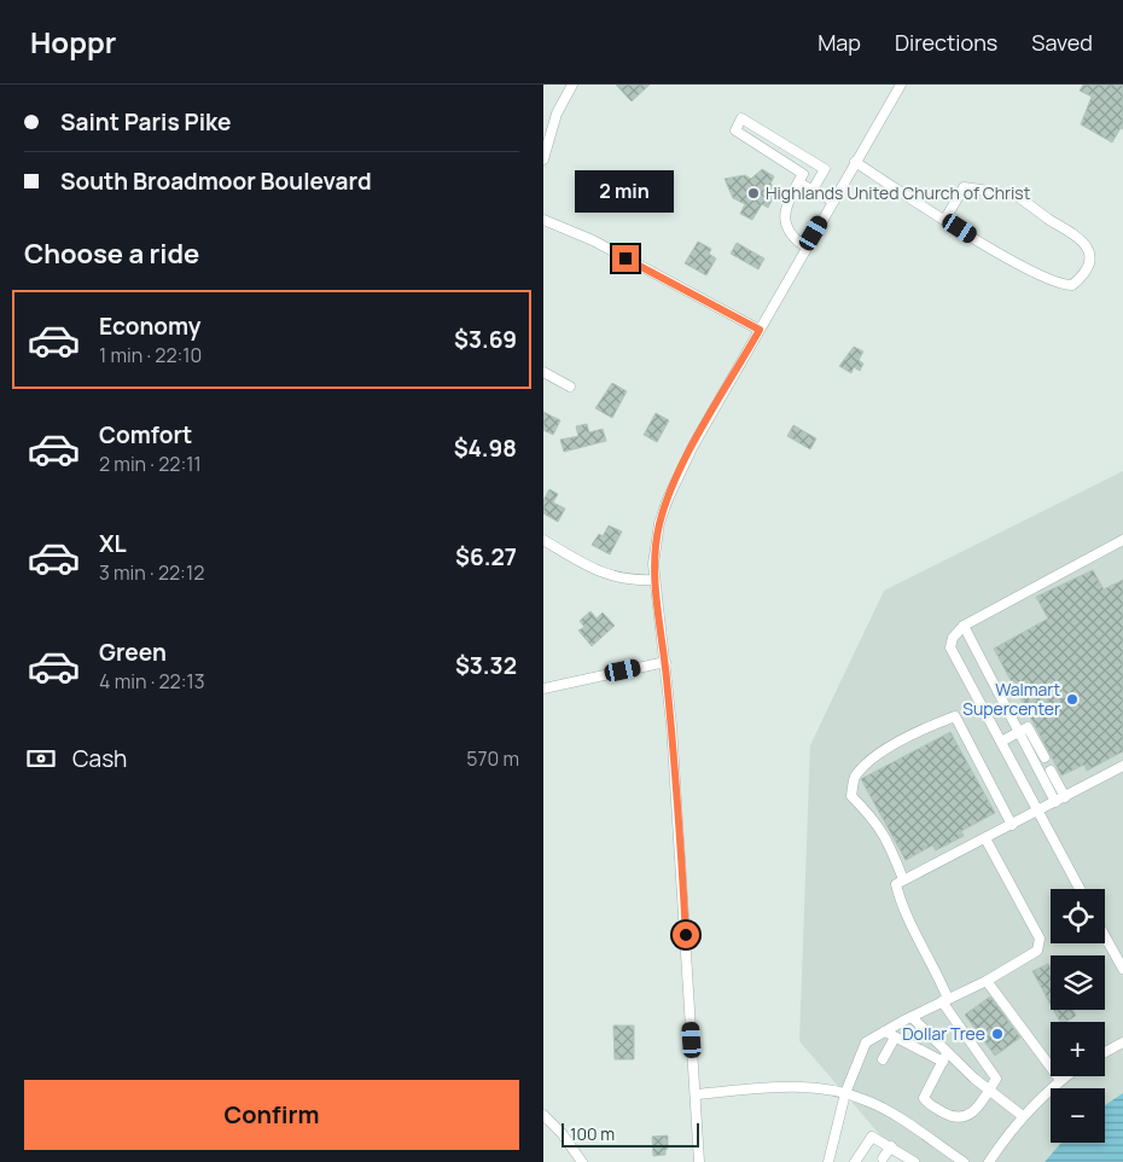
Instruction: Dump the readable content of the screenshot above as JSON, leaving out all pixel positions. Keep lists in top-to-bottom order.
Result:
{
  "places": ["Highlands United Church of Christ", "Walmart Supercenter", "Dollar Tree"],
  "scale_bar": "100 m",
  "page": {
    "header": "Hoppr",
    "nav": ["Map", "Directions", "Saved"],
    "banner": ["Saint Paris Pike", "South Broadmoor Boulevard"],
    "bubble": "2 min",
    "heading": "Choose a ride",
    "list": [
      {
        "name": "Economy",
        "note": "1 min · 22:10",
        "value": "$3.69"
      },
      {
        "name": "Comfort",
        "note": "2 min · 22:11",
        "value": "$4.98"
      },
      {
        "name": "XL",
        "note": "3 min · 22:12",
        "value": "$6.27"
      },
      {
        "name": "Green",
        "note": "4 min · 22:13",
        "value": "$3.32"
      }
    ],
    "pay": ["Cash", "570 m"],
    "map_buttons": ["+", "−"],
    "buttons": "Confirm",
    "scale": "100 m"
  }
}
